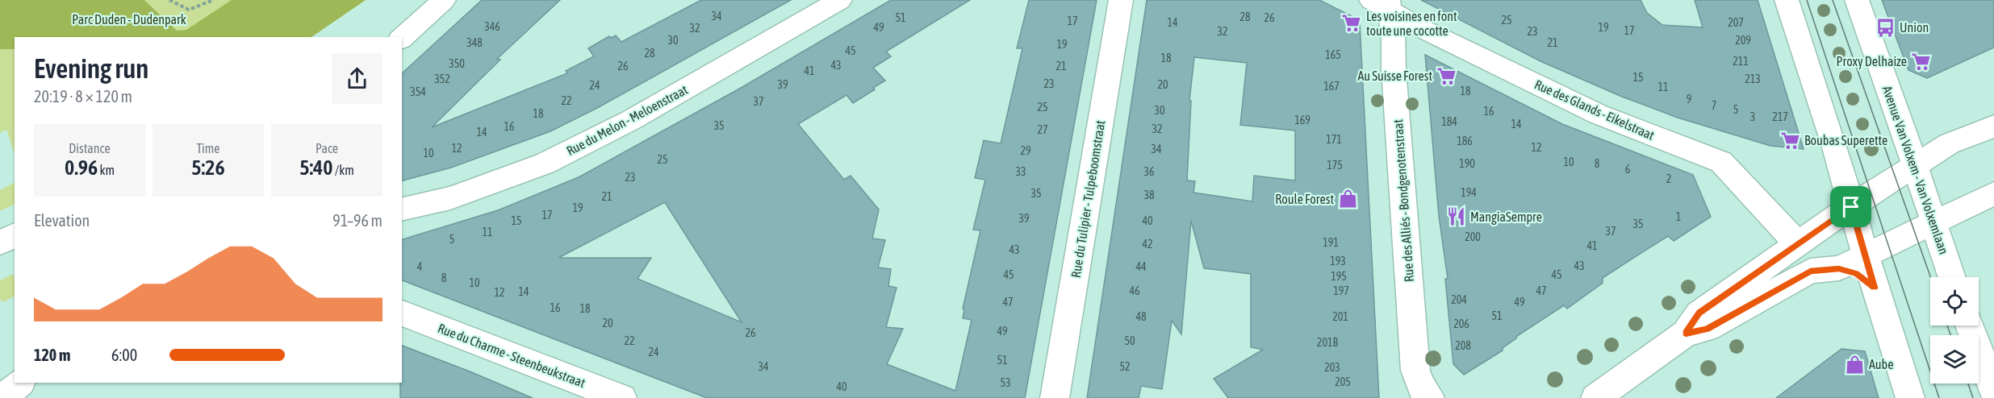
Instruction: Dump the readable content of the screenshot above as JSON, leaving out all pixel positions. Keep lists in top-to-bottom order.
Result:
{
  "streets": {
    "street": [
      "Rue des Glands - Eikelstraat",
      "Rue du Melon - Meloenstraat",
      "Avenue Van Volxem - Van Volxemlaan",
      "Rue du Tulipier - Tulpeboomstraat",
      "Rue des Alliés - Bondgenotenstraat",
      "Rue du Charme - Steenbeukstraat"
    ]
  },
  "crossings": [
    ["Rue des Glands - Eikelstraat", "Rue des Alliés - Bondgenotenstraat"]
  ],
  "parks": ["Parc Duden - Dudenpark"],
  "places": {
    "supermarket": [
      "Les voisines en font toute une cocotte",
      "Proxy Delhaize",
      "Au Suisse Forest",
      "Boubas Superette"
    ],
    "bus stop": ["Union"],
    "shop": ["Roule Forest", "Aube"],
    "restaurant": ["MangiaSempre"]
  },
  "house_numbers": [
    "34",
    "28",
    "51",
    "26",
    "25",
    "17",
    "14",
    "207",
    "346",
    "49",
    "19",
    "32",
    "17",
    "32",
    "23",
    "30",
    "209",
    "348",
    "21",
    "19",
    "45",
    "28",
    "165",
    "18",
    "211",
    "350",
    "43",
    "26",
    "21",
    "41",
    "15",
    "352",
    "213",
    "23",
    "39",
    "20",
    "24",
    "167",
    "11",
    "18",
    "354",
    "9",
    "22",
    "37",
    "7",
    "25",
    "5",
    "30",
    "16",
    "18",
    "3",
    "217",
    "169",
    "184",
    "14",
    "35",
    "16",
    "32",
    "27",
    "14",
    "171",
    "186",
    "12",
    "12",
    "34",
    "29",
    "10",
    "25",
    "10",
    "190",
    "8",
    "175",
    "6",
    "33",
    "36",
    "23",
    "2",
    "194",
    "35",
    "38",
    "21",
    "19",
    "17",
    "1",
    "39",
    "15",
    "40",
    "35",
    "37",
    "11",
    "200",
    "5",
    "191",
    "42",
    "41",
    "43",
    "193",
    "43",
    "4",
    "44",
    "45",
    "45",
    "195",
    "8",
    "10",
    "46",
    "197",
    "47",
    "14",
    "12",
    "204",
    "47",
    "49",
    "16",
    "18",
    "51",
    "48",
    "201",
    "20",
    "206",
    "49",
    "26",
    "22",
    "50",
    "201B",
    "208",
    "24",
    "51",
    "34",
    "52",
    "203",
    "205",
    "53",
    "40"
  ],
  "page": {
    "heading": ["Evening run", "20:19 · 8 × 120 m"],
    "stats": [
      ["Distance", "0.96 km"],
      ["Time", "5:26"],
      ["Pace", "5:40 /km"]
    ],
    "chart": ["Elevation", "91–96 m"],
    "list": [
      {
        "name": "120 m",
        "note": "6:00"
      }
    ]
  }
}
